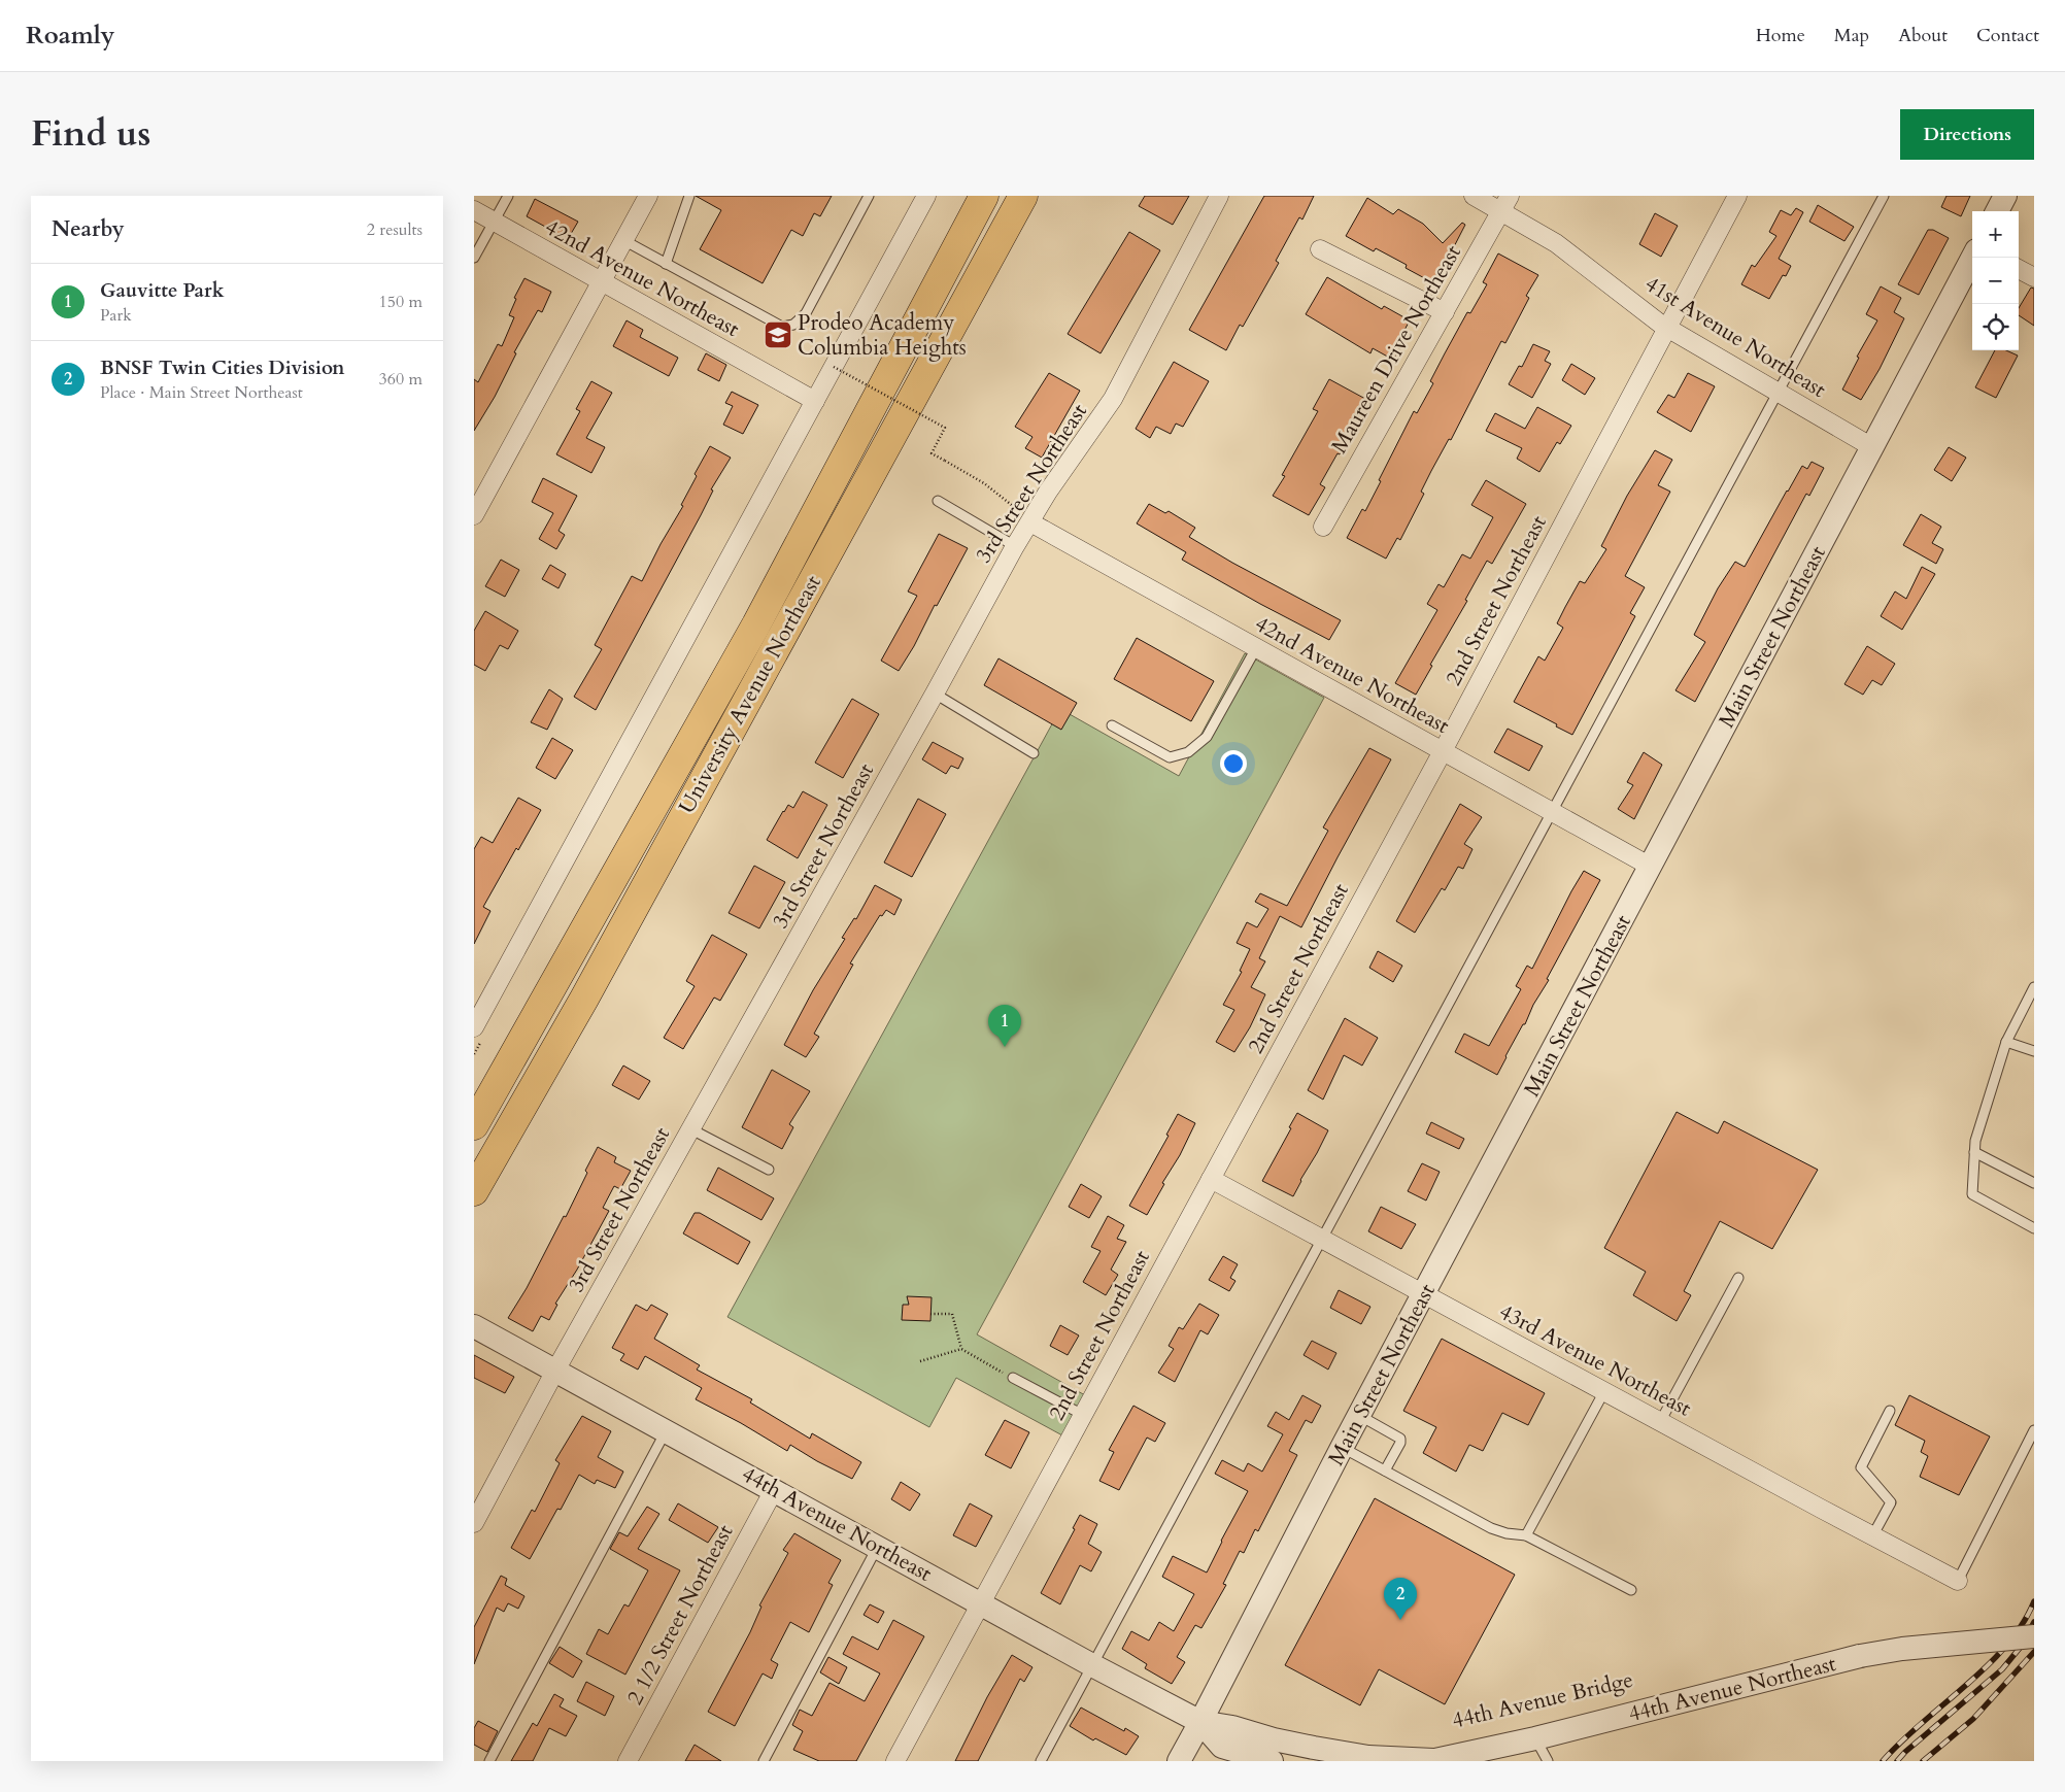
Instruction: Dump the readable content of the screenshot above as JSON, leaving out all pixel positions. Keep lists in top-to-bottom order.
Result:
{
  "streets": {
    "main road": ["University Avenue Northeast"],
    "street": [
      "42nd Avenue Northeast",
      "41st Avenue Northeast",
      "Maureen Drive Northeast",
      "3rd Street Northeast",
      "2nd Street Northeast",
      "Main Street Northeast",
      "43rd Avenue Northeast",
      "44th Avenue Northeast",
      "2 1/2 Street Northeast"
    ]
  },
  "crossings": [
    ["42nd Avenue Northeast", "3rd Street Northeast"],
    ["42nd Avenue Northeast", "2nd Street Northeast"],
    ["42nd Avenue Northeast", "Main Street Northeast"],
    ["41st Avenue Northeast", "Maureen Drive Northeast"],
    ["41st Avenue Northeast", "2nd Street Northeast"],
    ["41st Avenue Northeast", "Main Street Northeast"],
    ["3rd Street Northeast", "44th Avenue Northeast"],
    ["2nd Street Northeast", "43rd Avenue Northeast"],
    ["2nd Street Northeast", "44th Avenue Northeast"],
    ["Main Street Northeast", "43rd Avenue Northeast"],
    ["Main Street Northeast", "44th Avenue Northeast"],
    ["44th Avenue Northeast", "2 1/2 Street Northeast"]
  ],
  "places": {
    "school or university": ["Prodeo Academy Columbia Heights"]
  },
  "page": {
    "header": "Roamly",
    "nav": [
      "Home",
      "Map",
      "About",
      "Contact"
    ],
    "title": "Find us",
    "buttons": "Directions",
    "heading": ["Nearby", "2 results"],
    "map_buttons": ["+", "−"],
    "list": [
      {
        "mark": "1",
        "name": "Gauvitte Park",
        "note": "Park",
        "value": "150 m"
      },
      {
        "mark": "2",
        "name": "BNSF Twin Cities Division",
        "note": "Place · Main Street Northeast",
        "value": "360 m"
      }
    ],
    "pins": ["1", "2"]
  }
}
